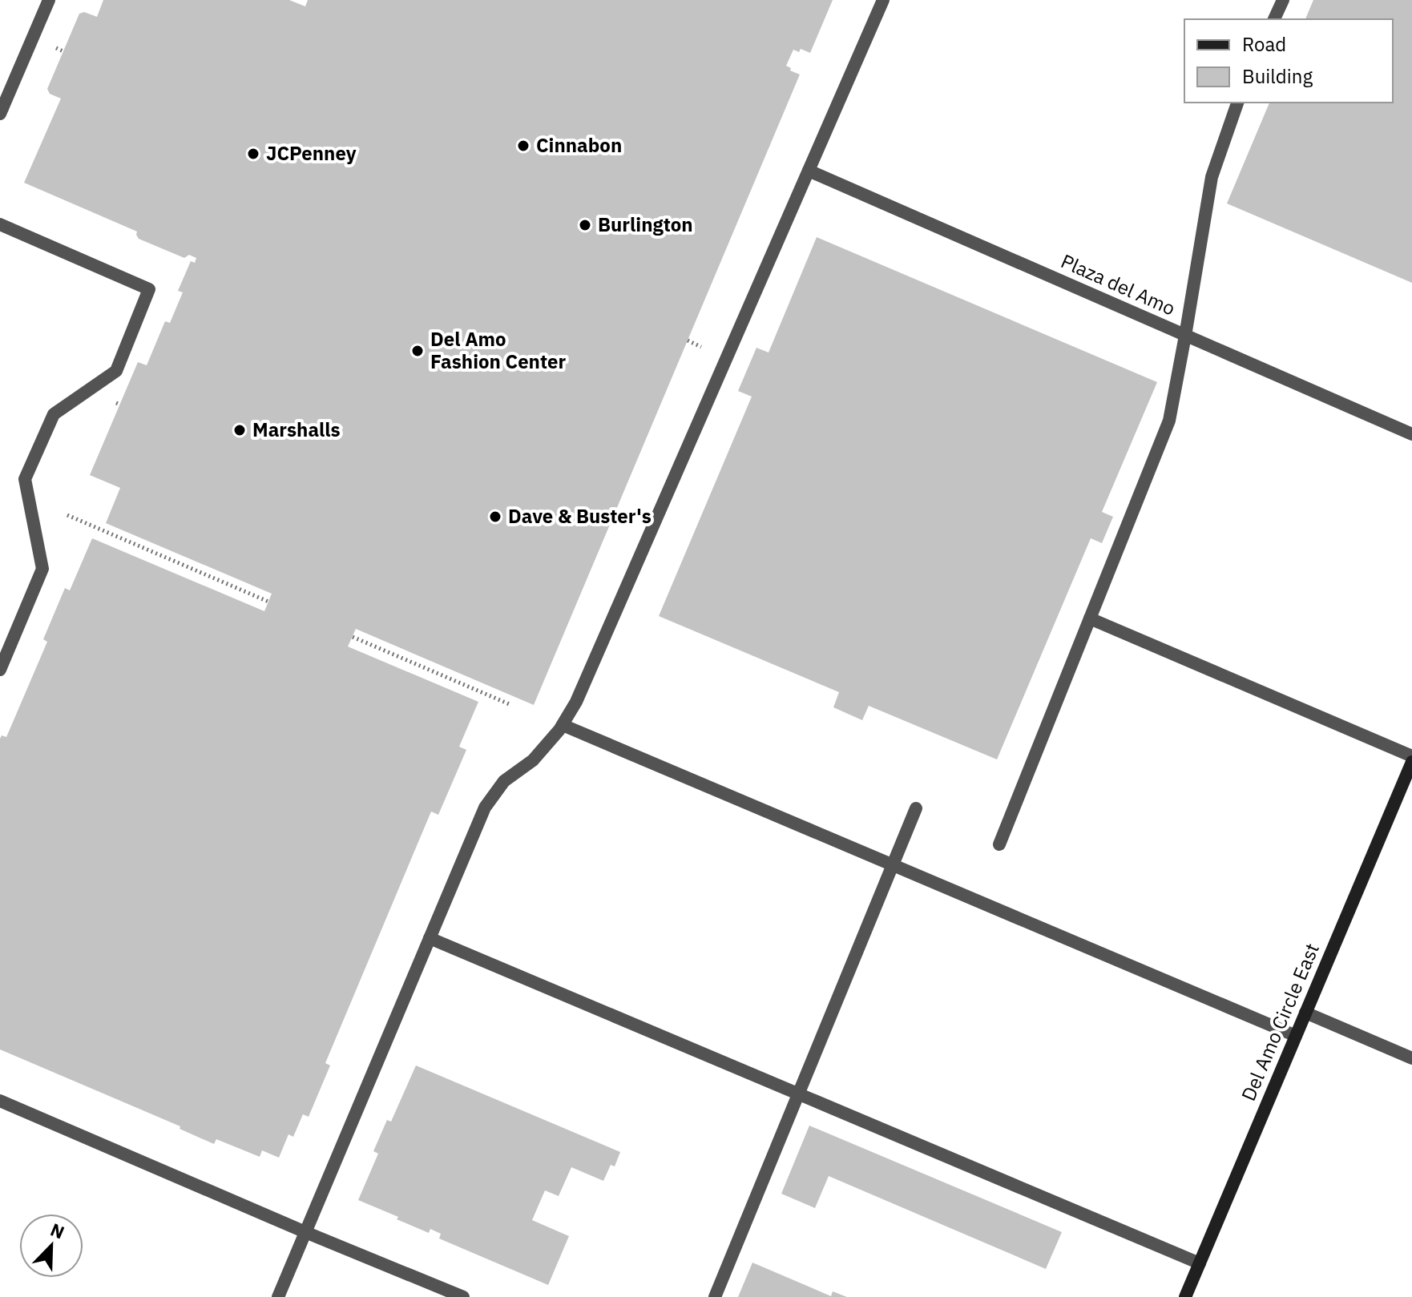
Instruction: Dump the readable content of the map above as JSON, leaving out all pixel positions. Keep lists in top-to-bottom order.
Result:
{
  "streets": {
    "street": ["Del Amo Circle East"],
    "lane": ["Plaza del Amo"]
  },
  "places": [
    "Cinnabon",
    "JCPenney",
    "Burlington",
    "Del Amo Fashion Center",
    "Marshalls",
    "Dave & Buster's"
  ],
  "legend": ["Road", "Building"],
  "north": "top right"
}
